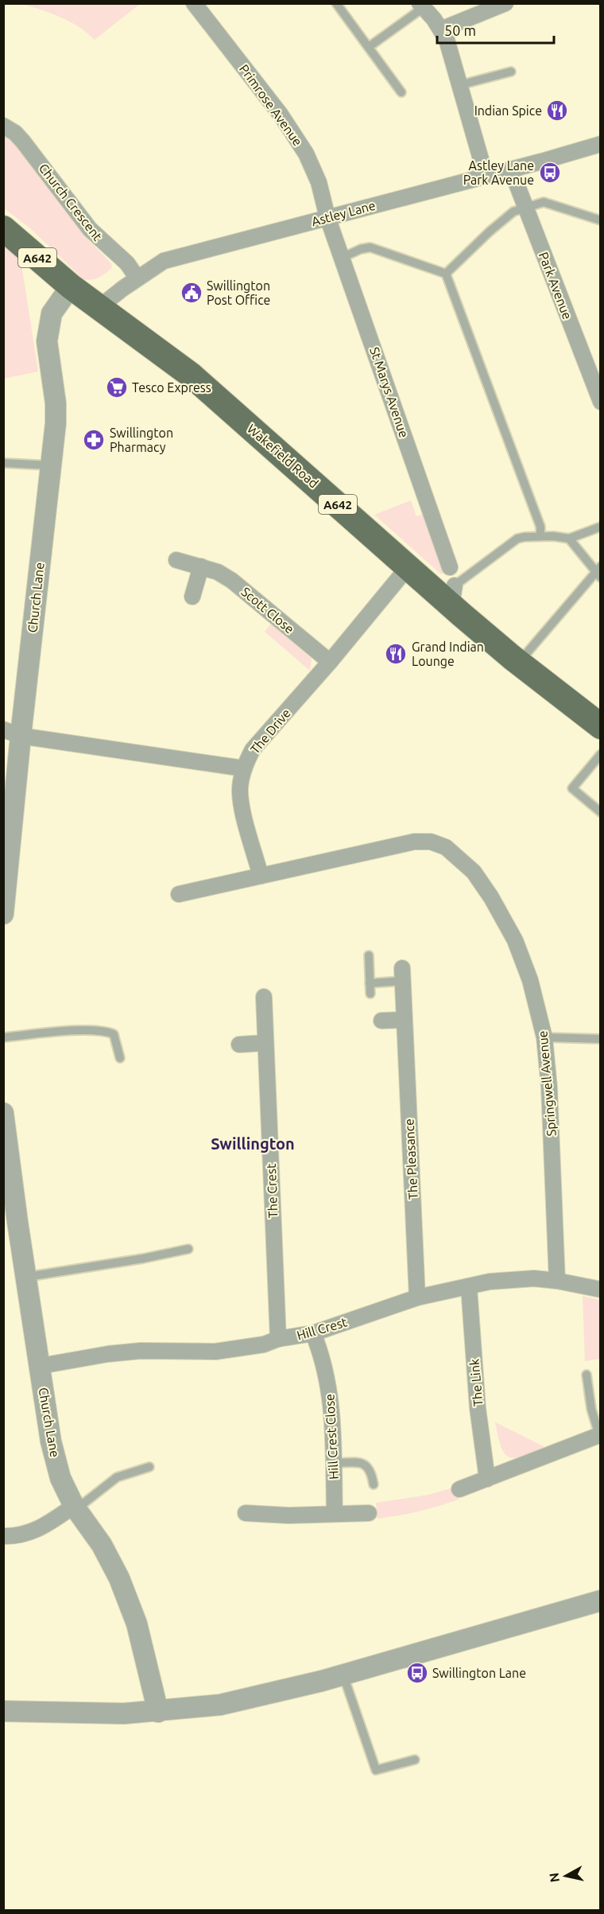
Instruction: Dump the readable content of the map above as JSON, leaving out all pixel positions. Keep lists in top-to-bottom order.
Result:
{
  "streets": {
    "main road": ["A642", "Wakefield Road"],
    "street": [
      "Primrose Avenue",
      "Church Crescent",
      "Astley Lane",
      "Park Avenue",
      "St Marys Avenue",
      "Church Lane",
      "Scott Close",
      "The Drive",
      "Springwell Avenue",
      "The Pleasance",
      "The Crest",
      "Hill Crest",
      "The Link",
      "Hill Crest Close"
    ]
  },
  "crossings": [
    ["Primrose Avenue", "Astley Lane"],
    ["Primrose Avenue", "St Marys Avenue"],
    ["Church Crescent", "Astley Lane"],
    ["Astley Lane", "Park Avenue"],
    ["Astley Lane", "St Marys Avenue"],
    ["Astley Lane", "Wakefield Road"],
    ["Wakefield Road", "Church Lane"],
    ["Wakefield Road", "The Drive"],
    ["Church Lane", "The Drive"],
    ["Church Lane", "Hill Crest"],
    ["Scott Close", "The Drive"],
    ["Springwell Avenue", "Hill Crest"],
    ["The Pleasance", "Hill Crest"],
    ["The Crest", "Hill Crest"],
    ["Hill Crest", "The Link"],
    ["Hill Crest", "Hill Crest Close"]
  ],
  "districts": ["Swillington"],
  "places": {
    "restaurant": ["Indian Spice", "Grand Indian Lounge"],
    "bus stop": ["Astley Lane Park Avenue", "Swillington Lane"],
    "public building": ["Swillington Post Office"],
    "supermarket": ["Tesco Express"],
    "pharmacy": ["Swillington Pharmacy"]
  },
  "scale_bar": "50 m",
  "north": "left"
}
